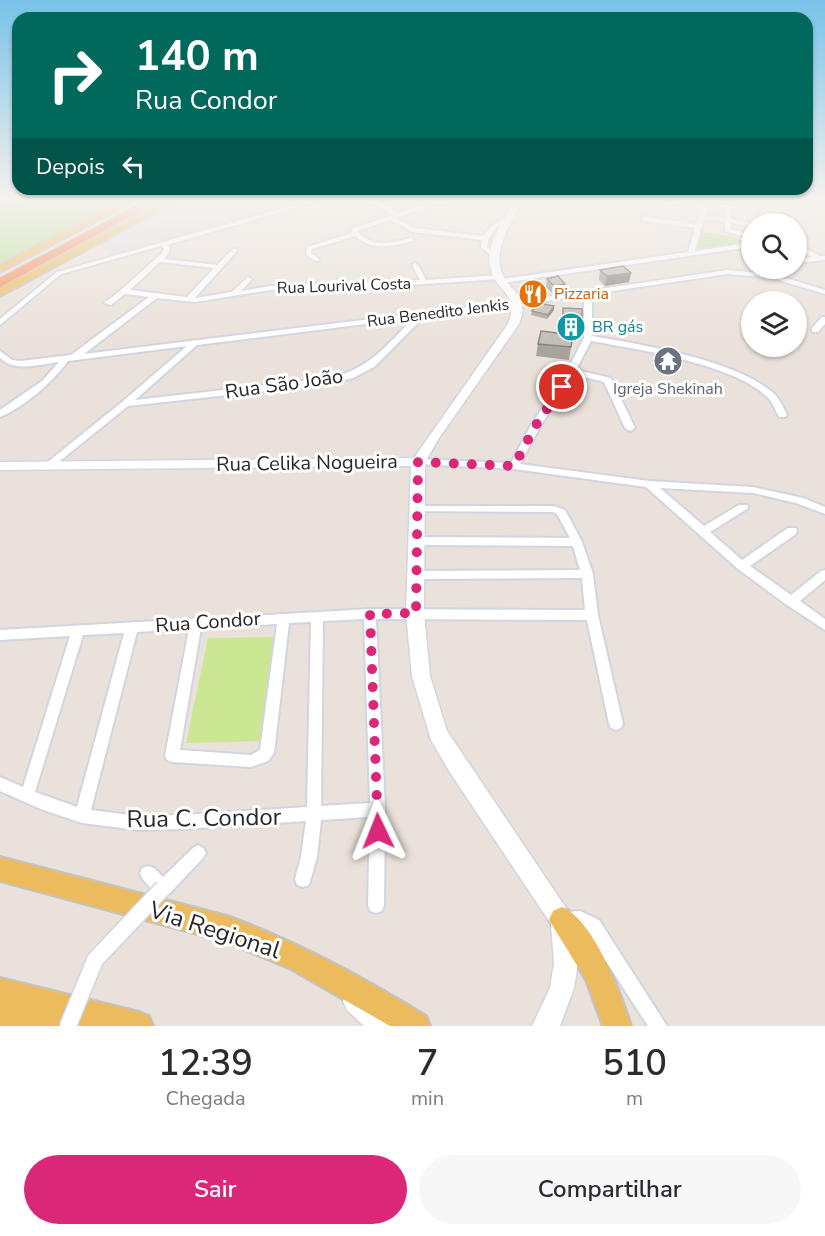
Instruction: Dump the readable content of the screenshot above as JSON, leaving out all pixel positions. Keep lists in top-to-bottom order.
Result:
{
  "streets": {
    "main road": ["Rua Celika Nogueira", "Via Regional"],
    "street": [
      "Rua Lourival Costa",
      "Rua Benedito Jenkis",
      "Rua São João",
      "Rua Condor",
      "Rua C. Condor"
    ]
  },
  "crossings": [
    ["Rua Benedito Jenkis", "Rua São João"]
  ],
  "places": {
    "restaurant": ["Pizzaria"],
    "building": ["BR gás"],
    "temple": ["Igreja Shekinah"]
  },
  "page": {
    "turn": ["140 m", "Rua Condor"],
    "then": "Depois",
    "eta": [
      "12:39",
      "Chegada",
      "7",
      "min",
      "510",
      "m"
    ],
    "buttons": ["Sair", "Compartilhar"]
  }
}
